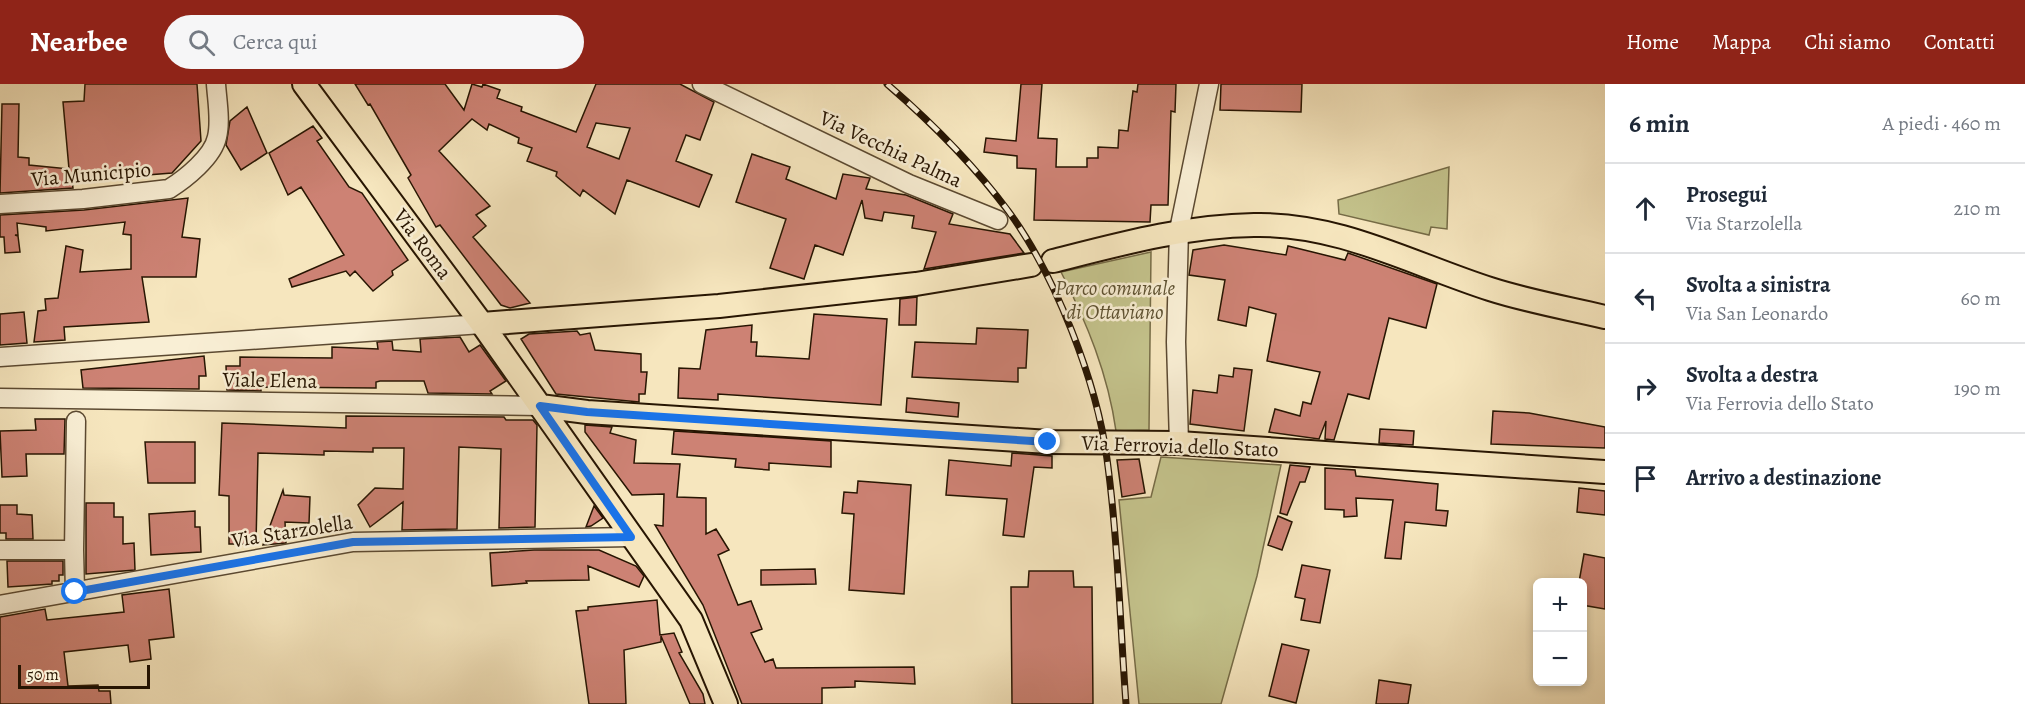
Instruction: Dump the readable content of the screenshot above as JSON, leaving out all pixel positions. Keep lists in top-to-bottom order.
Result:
{
  "streets": {
    "main road": ["Via Roma", "Via Ferrovia dello Stato"],
    "street": [
      "Via Vecchia Palma",
      "Via Municipio",
      "Viale Elena",
      "Via Starzolella"
    ]
  },
  "crossings": [
    ["Via Roma", "Viale Elena"],
    ["Via Roma", "Via Ferrovia dello Stato"],
    ["Via Roma", "Via Starzolella"],
    ["Viale Elena", "Via Ferrovia dello Stato"]
  ],
  "parks": ["Parco comunale di Ottaviano"],
  "scale_bar": "50 m",
  "page": {
    "header": "Nearbee",
    "search": "Cerca qui",
    "nav": [
      "Home",
      "Mappa",
      "Chi siamo",
      "Contatti"
    ],
    "heading": ["6 min", "A piedi · 460 m"],
    "list": [
      ["Prosegui", "Via Starzolella", "210 m"],
      ["Svolta a sinistra", "Via San Leonardo", "60 m"],
      ["Svolta a destra", "Via Ferrovia dello Stato", "190 m"],
      "Arrivo a destinazione"
    ],
    "map_buttons": ["+", "−"],
    "scale": "50 m"
  }
}
